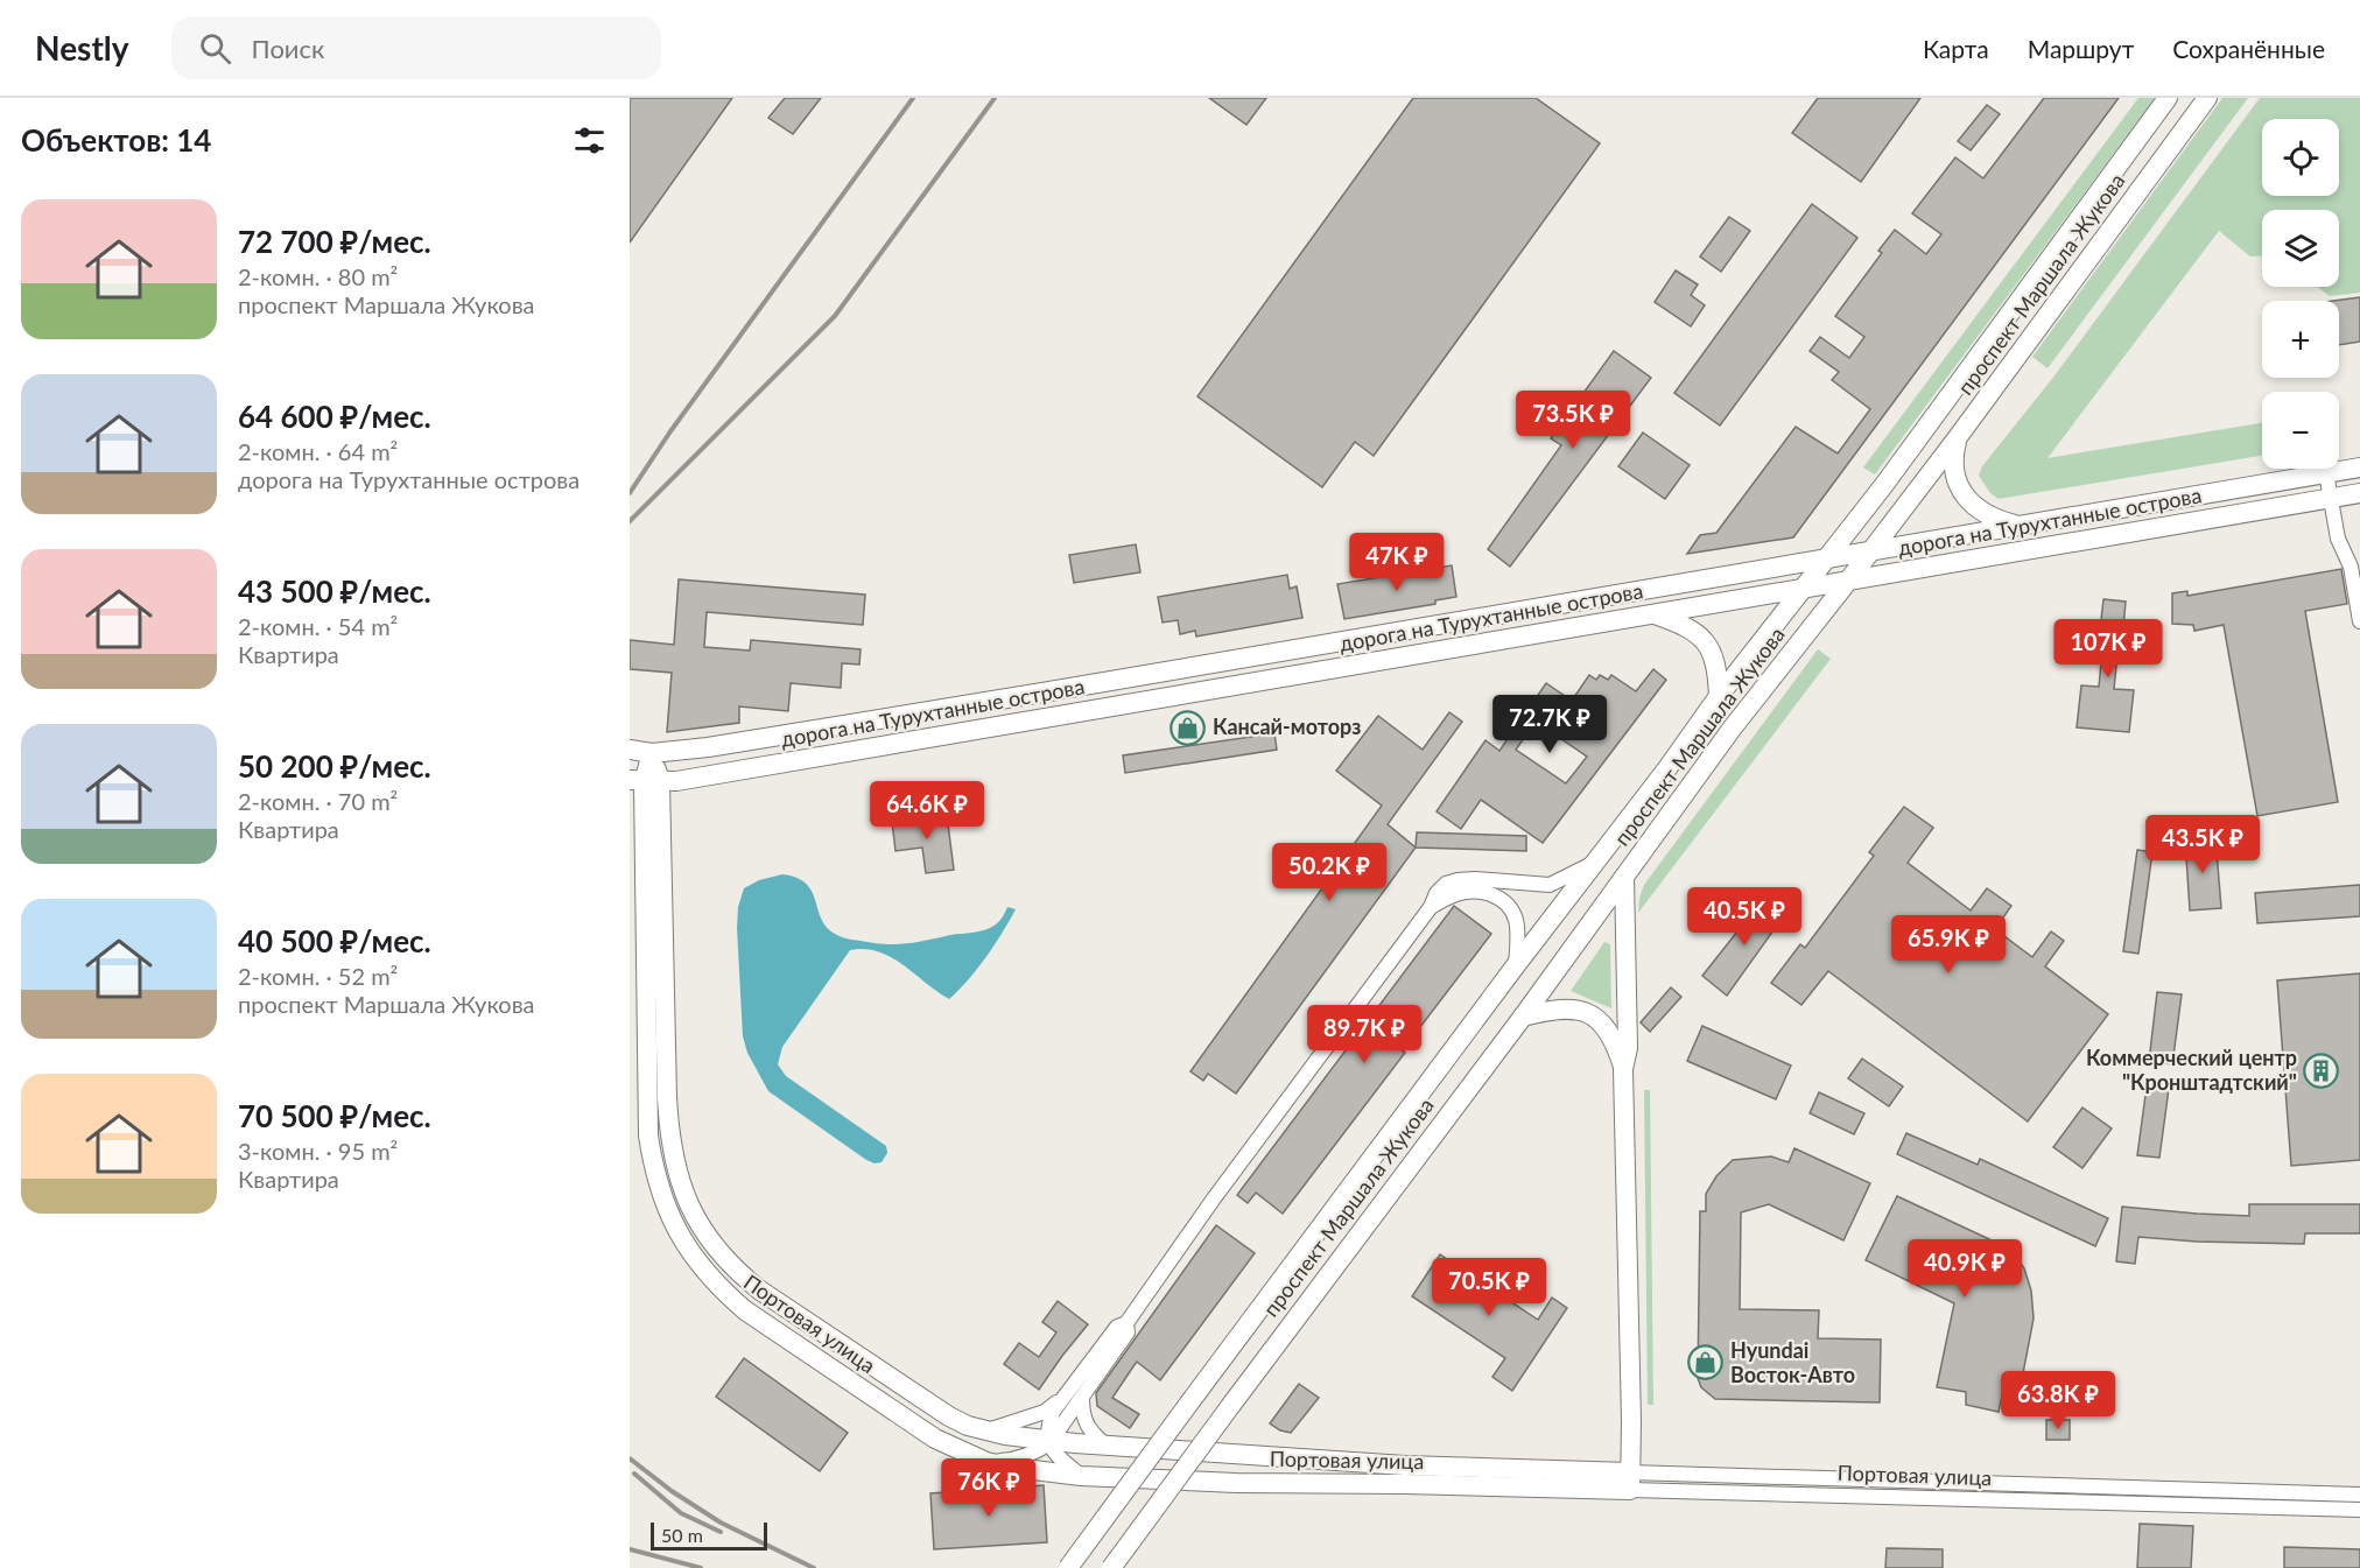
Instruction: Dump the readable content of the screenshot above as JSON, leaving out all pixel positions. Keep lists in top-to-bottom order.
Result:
{
  "streets": {
    "street": ["проспект Маршала Жукова", "дорога на Турухтанные острова", "Портовая улица"]
  },
  "crossings": [
    ["проспект Маршала Жукова", "дорога на Турухтанные острова"],
    ["дорога на Турухтанные острова", "Портовая улица"]
  ],
  "places": {
    "shop": ["Кансай-моторз", "Hyundai Восток-Авто"],
    "building": ["Коммерческий центр \"Кронштадтский\""]
  },
  "scale_bar": "50 m",
  "page": {
    "header": "Nestly",
    "search": "Поиск",
    "nav": ["Карта", "Маршрут", "Сохранённые"],
    "heading": "Объектов: 14",
    "map_buttons": ["+", "−"],
    "list": [
      {
        "name": "72 700 ₽/мес.",
        "note": "2-комн. · 80 m² · проспект Маршала Жукова"
      },
      {
        "name": "64 600 ₽/мес.",
        "note": "2-комн. · 64 m² · дорога на Турухтанные острова"
      },
      {
        "name": "43 500 ₽/мес.",
        "note": "2-комн. · 54 m² · Квартира"
      },
      {
        "name": "50 200 ₽/мес.",
        "note": "2-комн. · 70 m² · Квартира"
      },
      {
        "name": "40 500 ₽/мес.",
        "note": "2-комн. · 52 m² · проспект Маршала Жукова"
      },
      {
        "name": "70 500 ₽/мес.",
        "note": "3-комн. · 95 m² · Квартира"
      }
    ],
    "price": [
      "73.5K ₽",
      "47K ₽",
      "107K ₽",
      "72.7K ₽",
      "64.6K ₽",
      "43.5K ₽",
      "50.2K ₽",
      "40.5K ₽",
      "65.9K ₽",
      "89.7K ₽",
      "40.9K ₽",
      "70.5K ₽",
      "63.8K ₽",
      "76K ₽"
    ],
    "scale": "50 m"
  }
}
